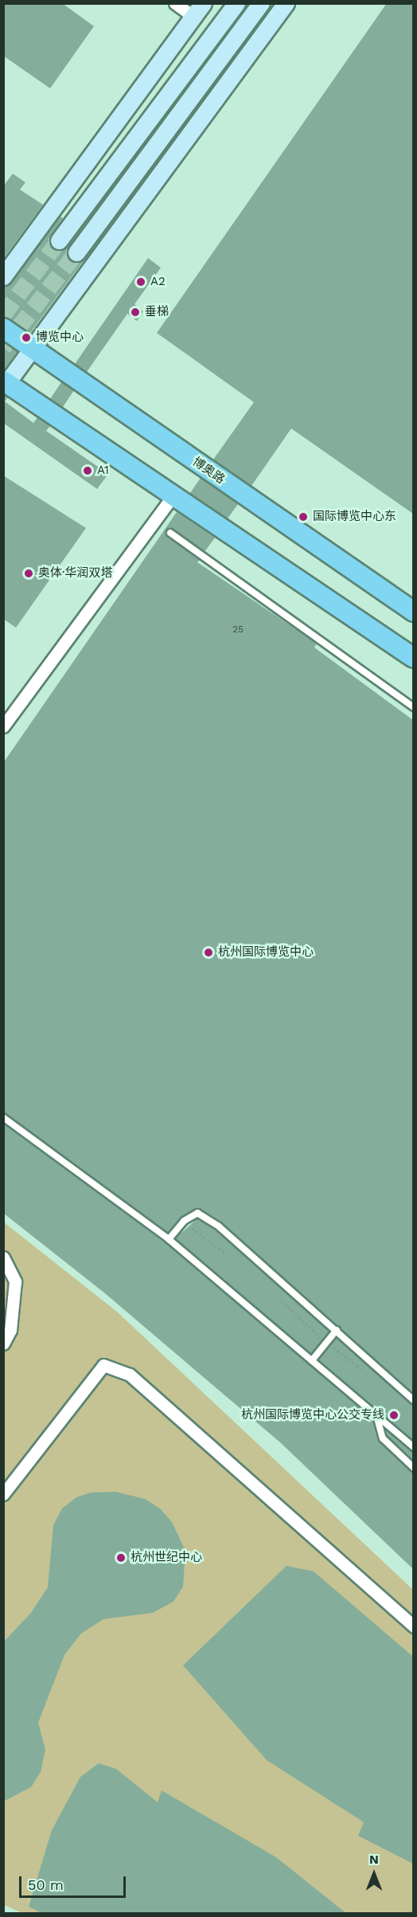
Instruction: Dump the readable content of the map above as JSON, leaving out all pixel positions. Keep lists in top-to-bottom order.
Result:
{
  "streets": {
    "main road": ["博奥路"]
  },
  "places": [
    "A2",
    "垂梯",
    "博览中心",
    "A1",
    "国际博览中心东",
    "奥体·华润双塔",
    "杭州国际博览中心",
    "杭州国际博览中心公交专线",
    "杭州世纪中心"
  ],
  "house_numbers": ["25"],
  "scale_bar": "50 m",
  "north": "top"
}
